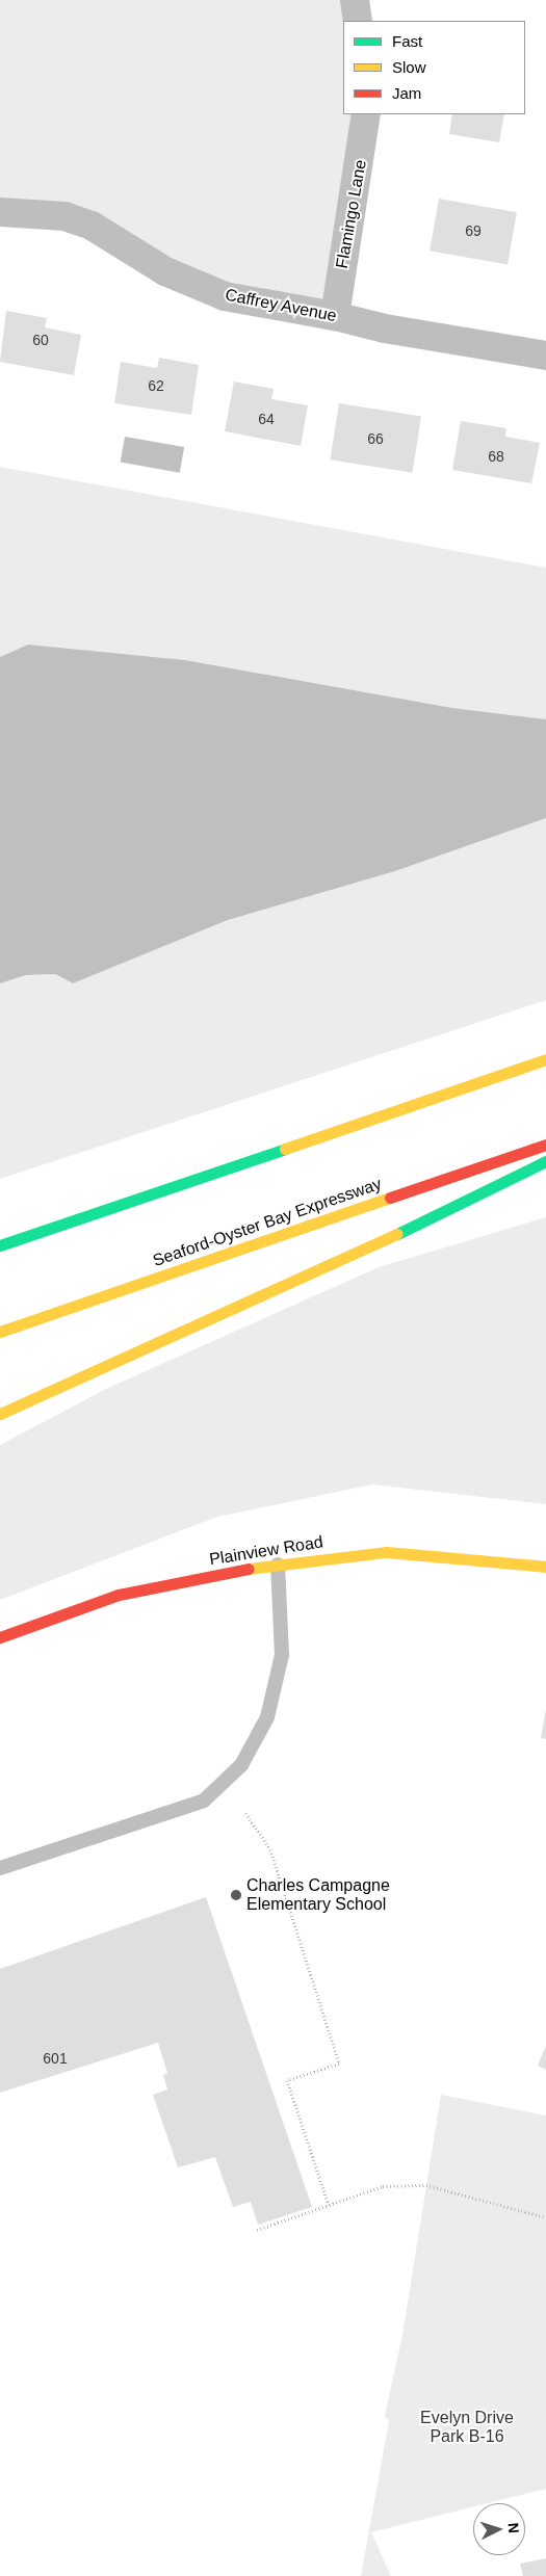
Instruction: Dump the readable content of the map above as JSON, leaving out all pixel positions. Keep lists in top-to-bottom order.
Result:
{
  "streets": {
    "main road": ["Seaford-Oyster Bay Expressway", "Plainview Road"],
    "street": ["Flamingo Lane", "Caffrey Avenue"]
  },
  "crossings": [
    ["Flamingo Lane", "Caffrey Avenue"]
  ],
  "parks": ["Evelyn Drive Park B-16"],
  "places": ["Charles Campagne Elementary School"],
  "house_numbers": [
    "69",
    "60",
    "62",
    "64",
    "66",
    "68",
    "601"
  ],
  "legend": ["Fast", "Slow", "Jam"],
  "north": "right"
}
